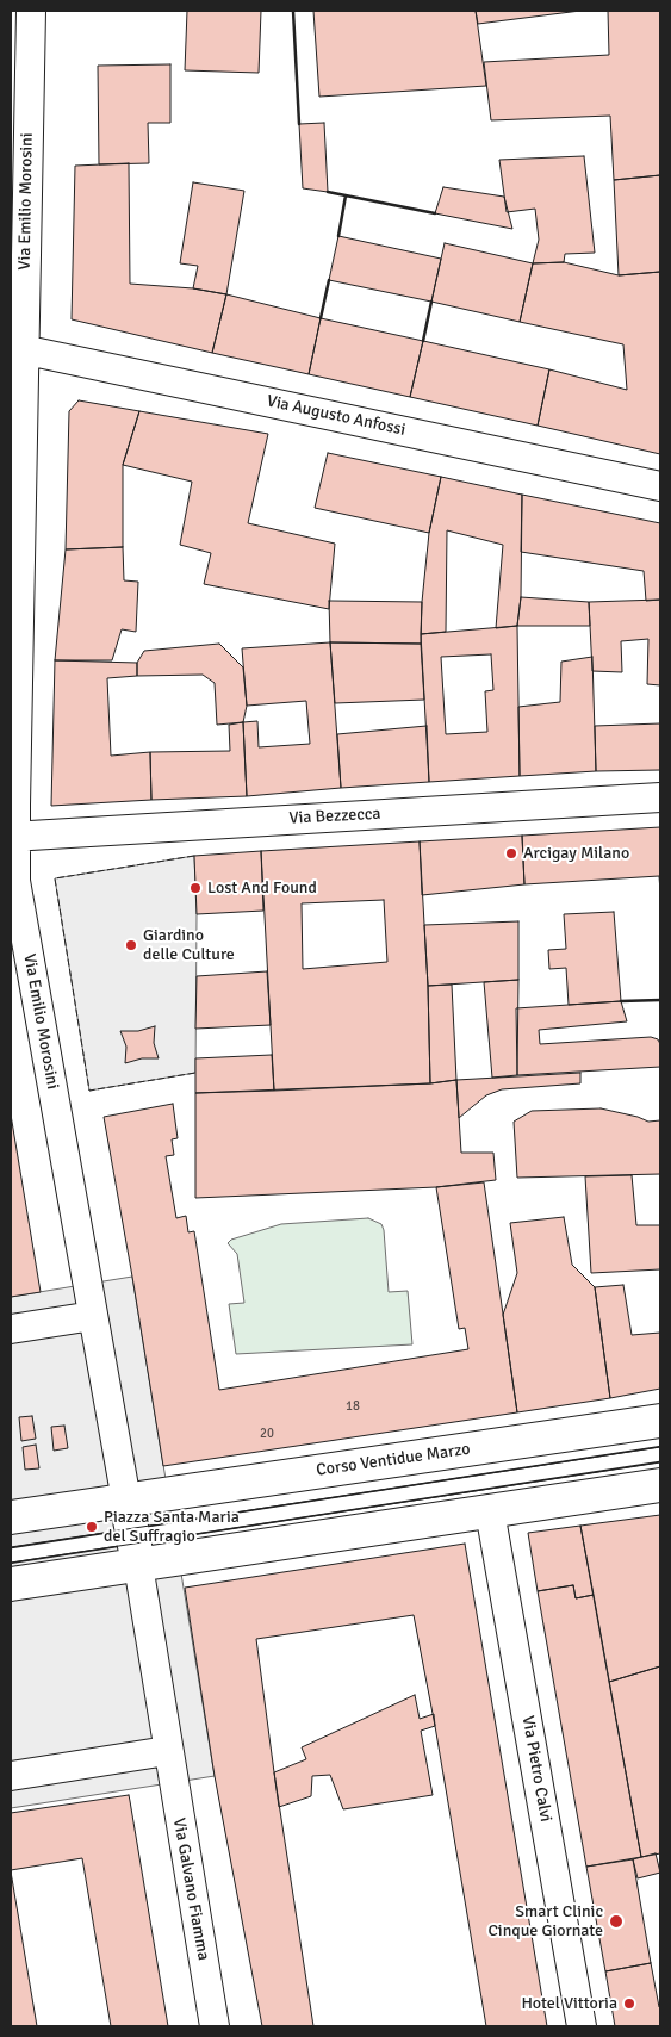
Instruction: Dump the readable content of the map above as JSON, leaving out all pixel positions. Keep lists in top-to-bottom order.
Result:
{
  "streets": {
    "main road": ["Corso Ventidue Marzo"],
    "street": [
      "Via Emilio Morosini",
      "Via Augusto Anfossi",
      "Via Bezzecca",
      "Via Pietro Calvi",
      "Via Galvano Fiamma"
    ]
  },
  "crossings": [
    ["Via Emilio Morosini", "Via Augusto Anfossi"],
    ["Via Emilio Morosini", "Via Bezzecca"]
  ],
  "places": [
    "Arcigay Milano",
    "Lost And Found",
    "Giardino delle Culture",
    "Piazza Santa Maria del Suffragio",
    "Smart Clinic Cinque Giornate",
    "Hotel Vittoria"
  ],
  "house_numbers": ["18", "20"]
}
